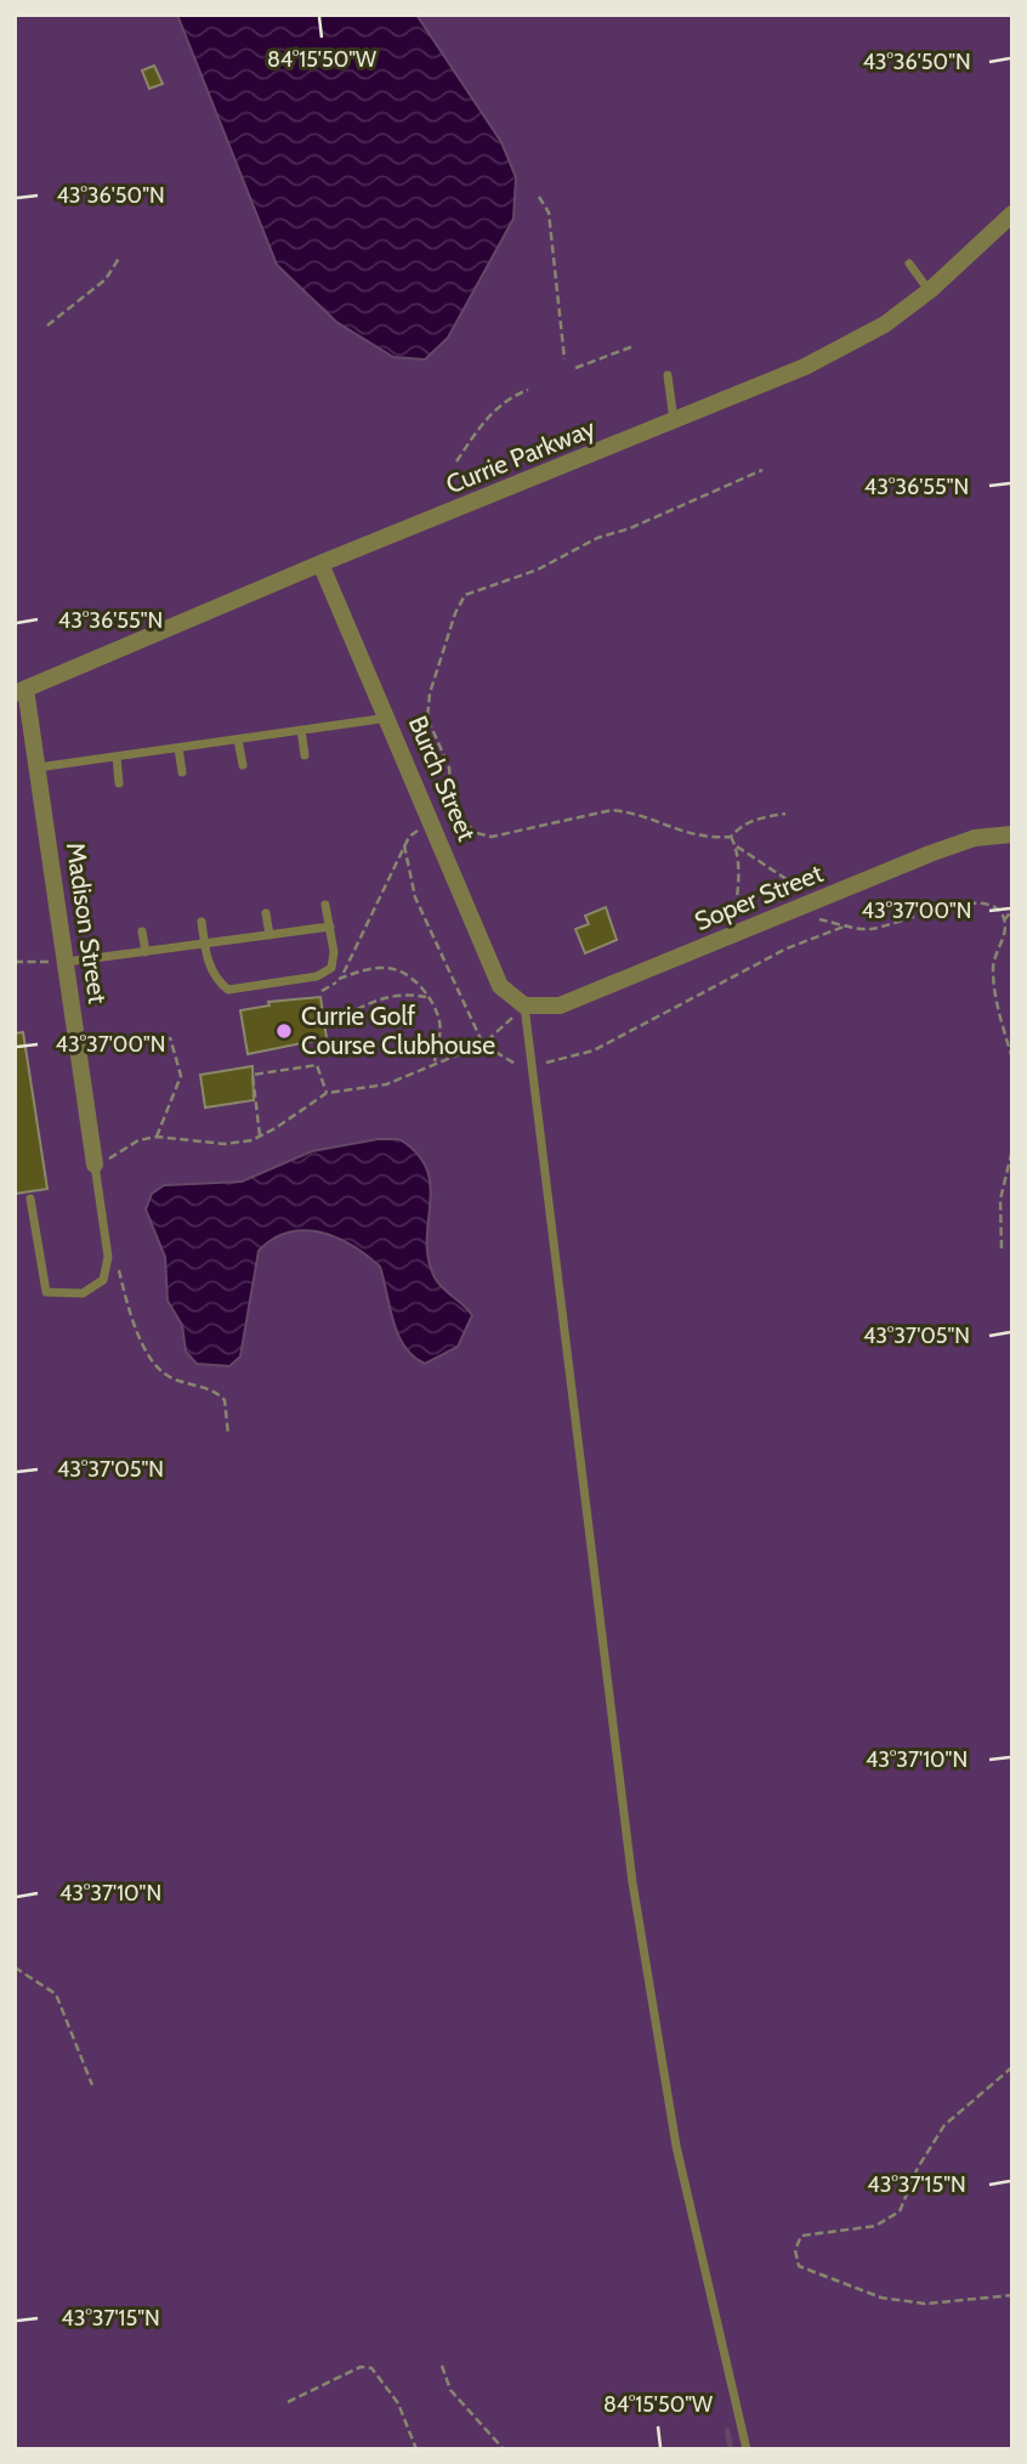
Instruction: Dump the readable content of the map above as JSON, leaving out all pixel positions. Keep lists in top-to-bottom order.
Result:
{
  "streets": {
    "street": [
      "Currie Parkway",
      "Burch Street",
      "Soper Street",
      "Madison Street"
    ]
  },
  "crossings": [
    ["Currie Parkway", "Burch Street"],
    ["Currie Parkway", "Madison Street"],
    ["Burch Street", "Soper Street"]
  ],
  "places": ["Currie Golf Course Clubhouse"],
  "coordinates": [
    "84°15'50\"W",
    "43°36'50\"N",
    "43°36'55\"N",
    "43°37'00\"N",
    "43°37'05\"N",
    "43°37'10\"N",
    "43°37'15\"N"
  ]
}
